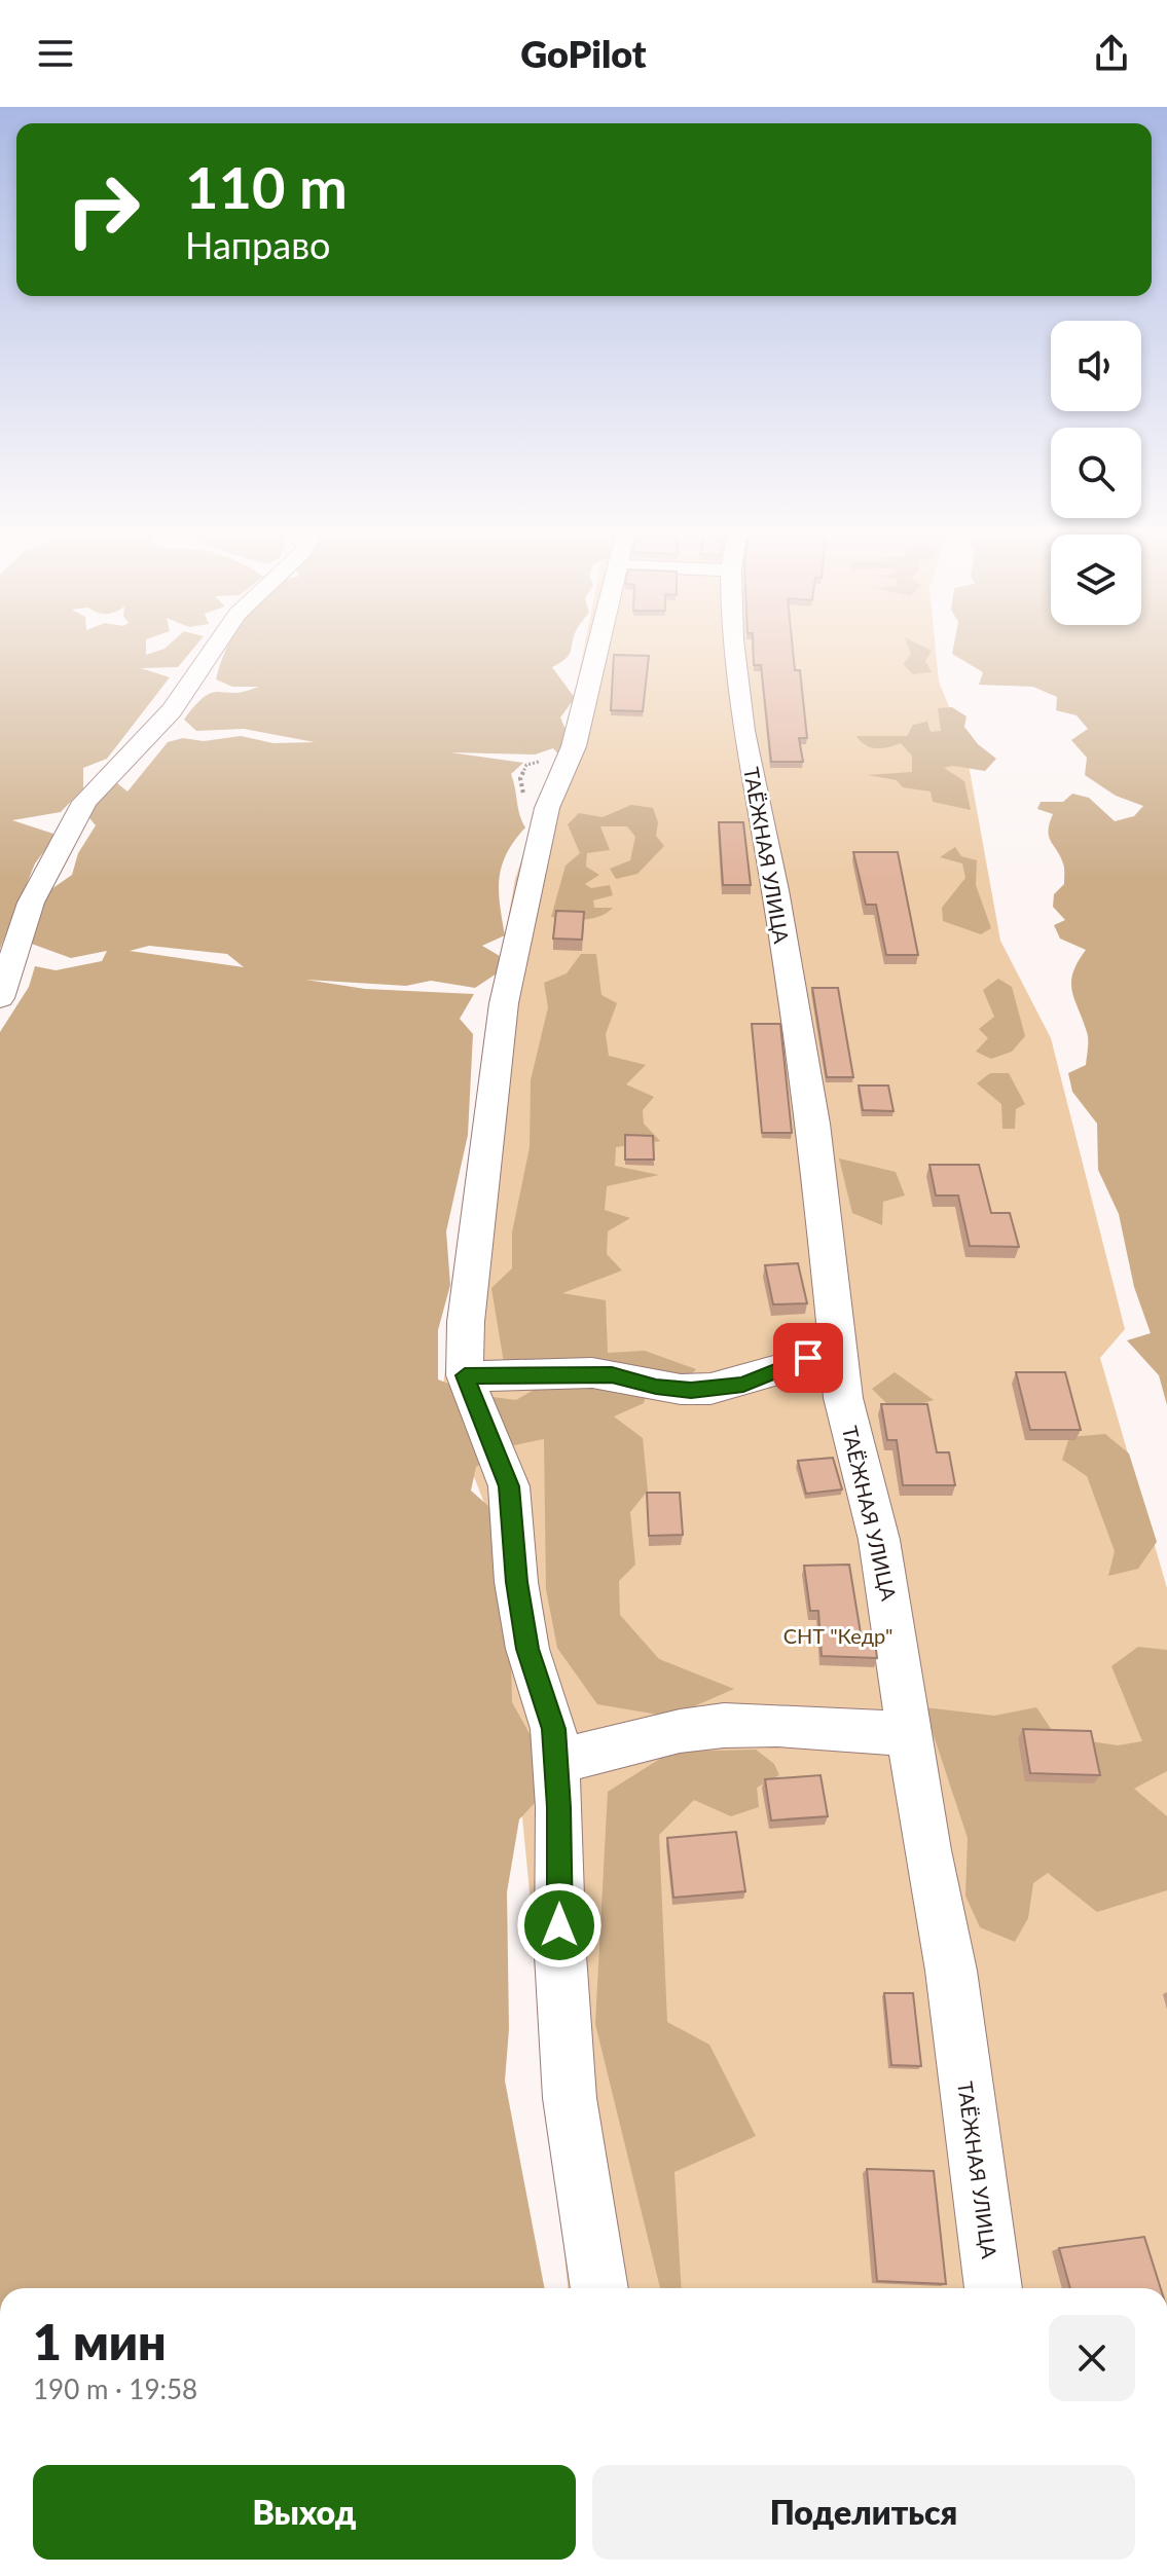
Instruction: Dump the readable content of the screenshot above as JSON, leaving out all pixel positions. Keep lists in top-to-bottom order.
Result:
{
  "streets": {
    "street": ["ТАЁЖНАЯ УЛИЦА"]
  },
  "parks": ["СНТ \"Кедр\""],
  "page": {
    "header": "GoPilot",
    "turn": ["110 m", "Направо"],
    "heading": ["1 мин", "190 m · 19:58"],
    "buttons": ["Выход", "Поделиться"]
  }
}
